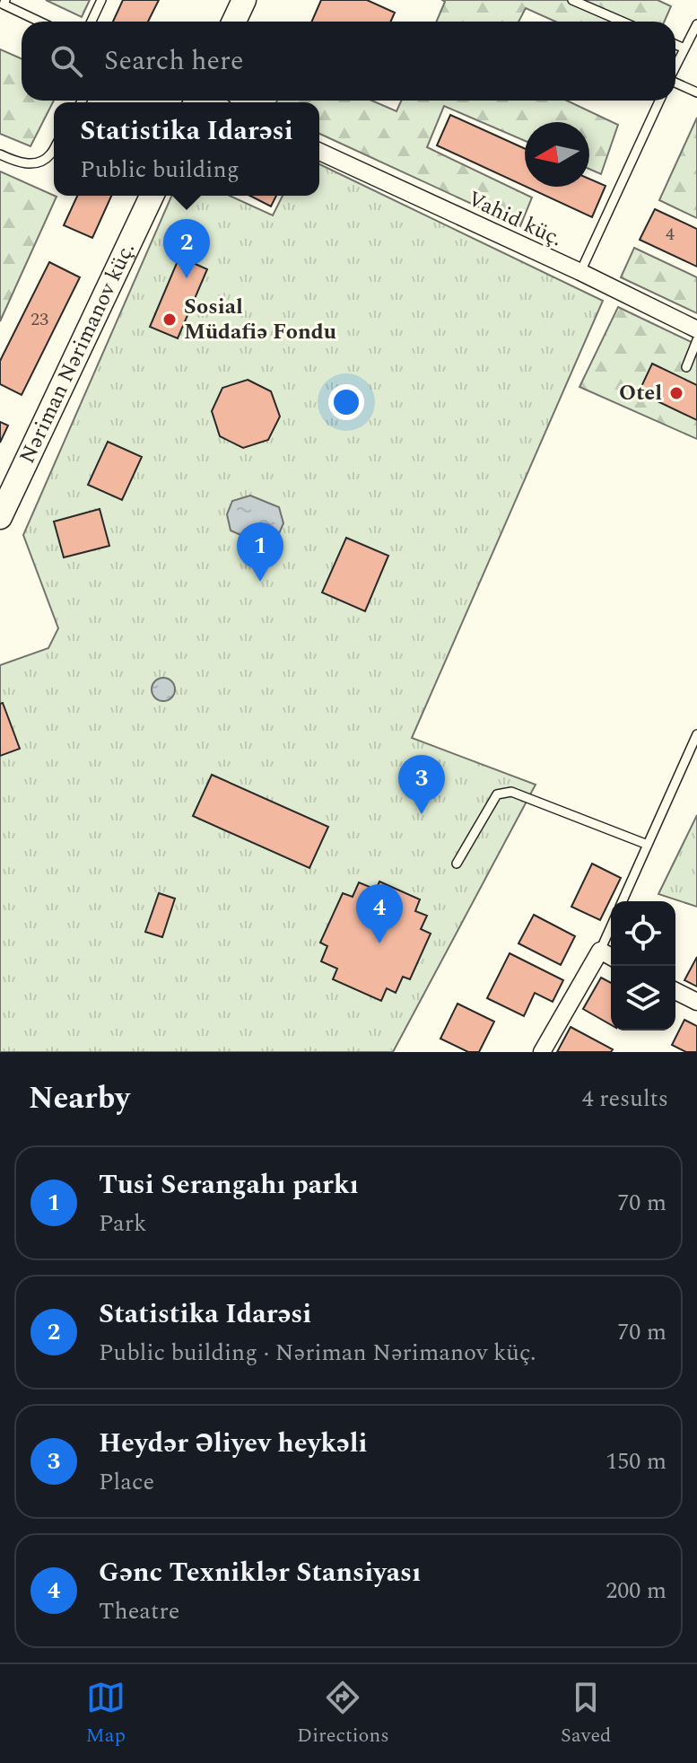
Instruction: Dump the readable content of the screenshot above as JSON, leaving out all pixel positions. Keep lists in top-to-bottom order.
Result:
{
  "streets": {
    "street": ["Vahid küç.", "Nəriman Nərimanov küç."]
  },
  "places": ["Sosial Müdafiə Fondu", "Otel"],
  "house_numbers": ["4", "23"],
  "north": "left",
  "page": {
    "search": "Search here",
    "popup": ["Statistika Idarəsi", "Public building"],
    "pins": [
      "2",
      "1",
      "3",
      "4"
    ],
    "heading": ["Nearby", "4 results"],
    "list": [
      {
        "mark": "1",
        "name": "Tusi Serangahı parkı",
        "note": "Park",
        "value": "70 m"
      },
      {
        "mark": "2",
        "name": "Statistika Idarəsi",
        "note": "Public building · Nəriman Nərimanov küç.",
        "value": "70 m"
      },
      {
        "mark": "3",
        "name": "Heydər Əliyev heykəli",
        "note": "Place",
        "value": "150 m"
      },
      {
        "mark": "4",
        "name": "Gənc Texniklər Stansiyası",
        "note": "Theatre",
        "value": "200 m"
      }
    ],
    "nav": ["Map", "Directions", "Saved"]
  }
}
